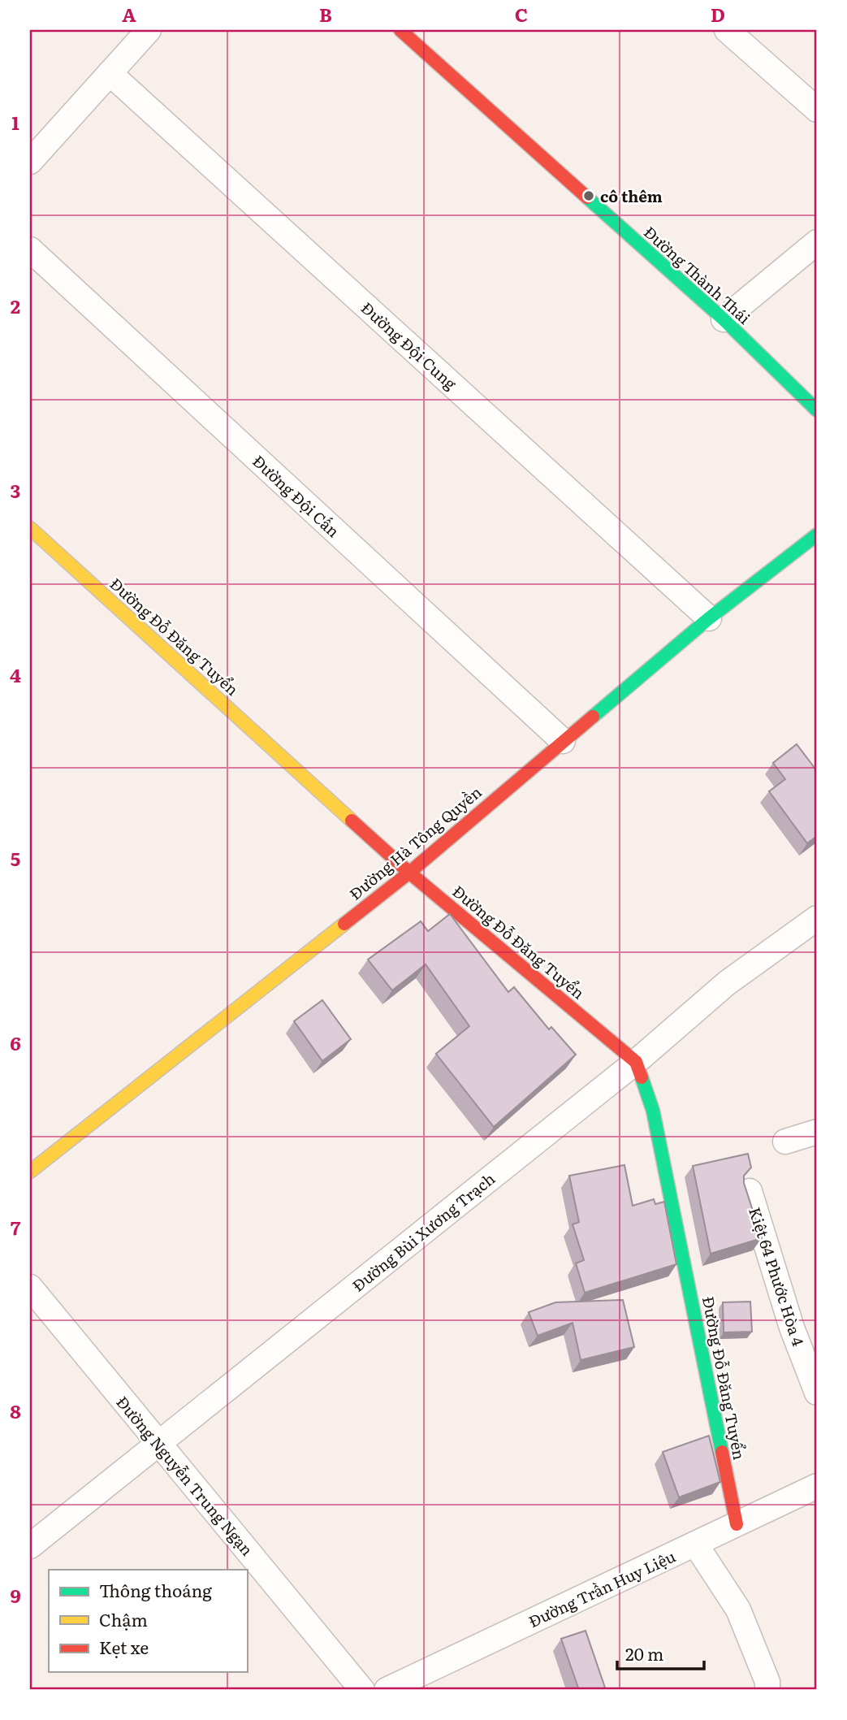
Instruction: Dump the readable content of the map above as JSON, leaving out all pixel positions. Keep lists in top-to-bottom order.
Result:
{
  "streets": {
    "street": [
      "Đường Thành Thái",
      "Đường Đội Cung",
      "Đường Đội Cấn",
      "Đường Đỗ Đăng Tuyển",
      "Đường Hà Tông Quyền",
      "Đường Bùi Xương Trạch",
      "Kiệt 64 Phước Hòa 4",
      "Đường Nguyễn Trung Ngạn",
      "Đường Trần Huy Liệu"
    ]
  },
  "crossings": [
    ["Đường Đội Cung", "Đường Hà Tông Quyền"],
    ["Đường Đội Cấn", "Đường Hà Tông Quyền"],
    ["Đường Đỗ Đăng Tuyển", "Đường Hà Tông Quyền"],
    ["Đường Đỗ Đăng Tuyển", "Đường Bùi Xương Trạch"],
    ["Đường Đỗ Đăng Tuyển", "Đường Trần Huy Liệu"],
    ["Đường Bùi Xương Trạch", "Đường Nguyễn Trung Ngạn"]
  ],
  "places": ["cô thêm"],
  "legend": ["Thông thoáng", "Chậm", "Kẹt xe"],
  "scale_bar": "20 m",
  "grid": {
    "columns": [
      "A",
      "B",
      "C",
      "D"
    ],
    "rows": [
      "1",
      "2",
      "3",
      "4",
      "5",
      "6",
      "7",
      "8",
      "9"
    ]
  }
}
